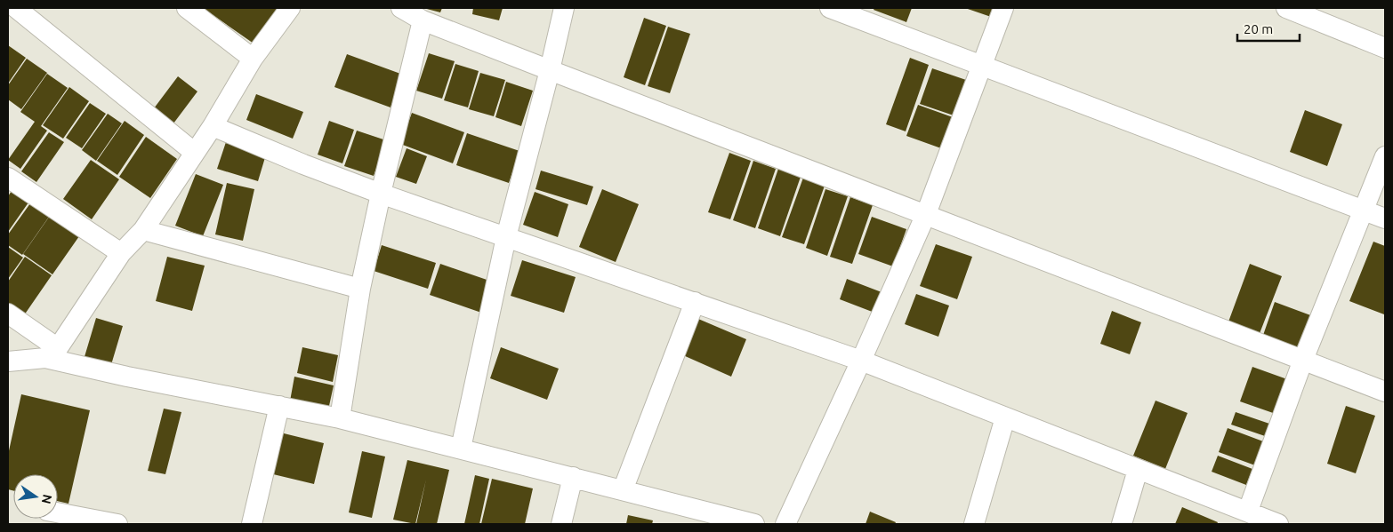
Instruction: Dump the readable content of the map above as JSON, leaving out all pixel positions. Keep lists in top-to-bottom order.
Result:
{
  "scale_bar": "20 m",
  "north": "right"
}
